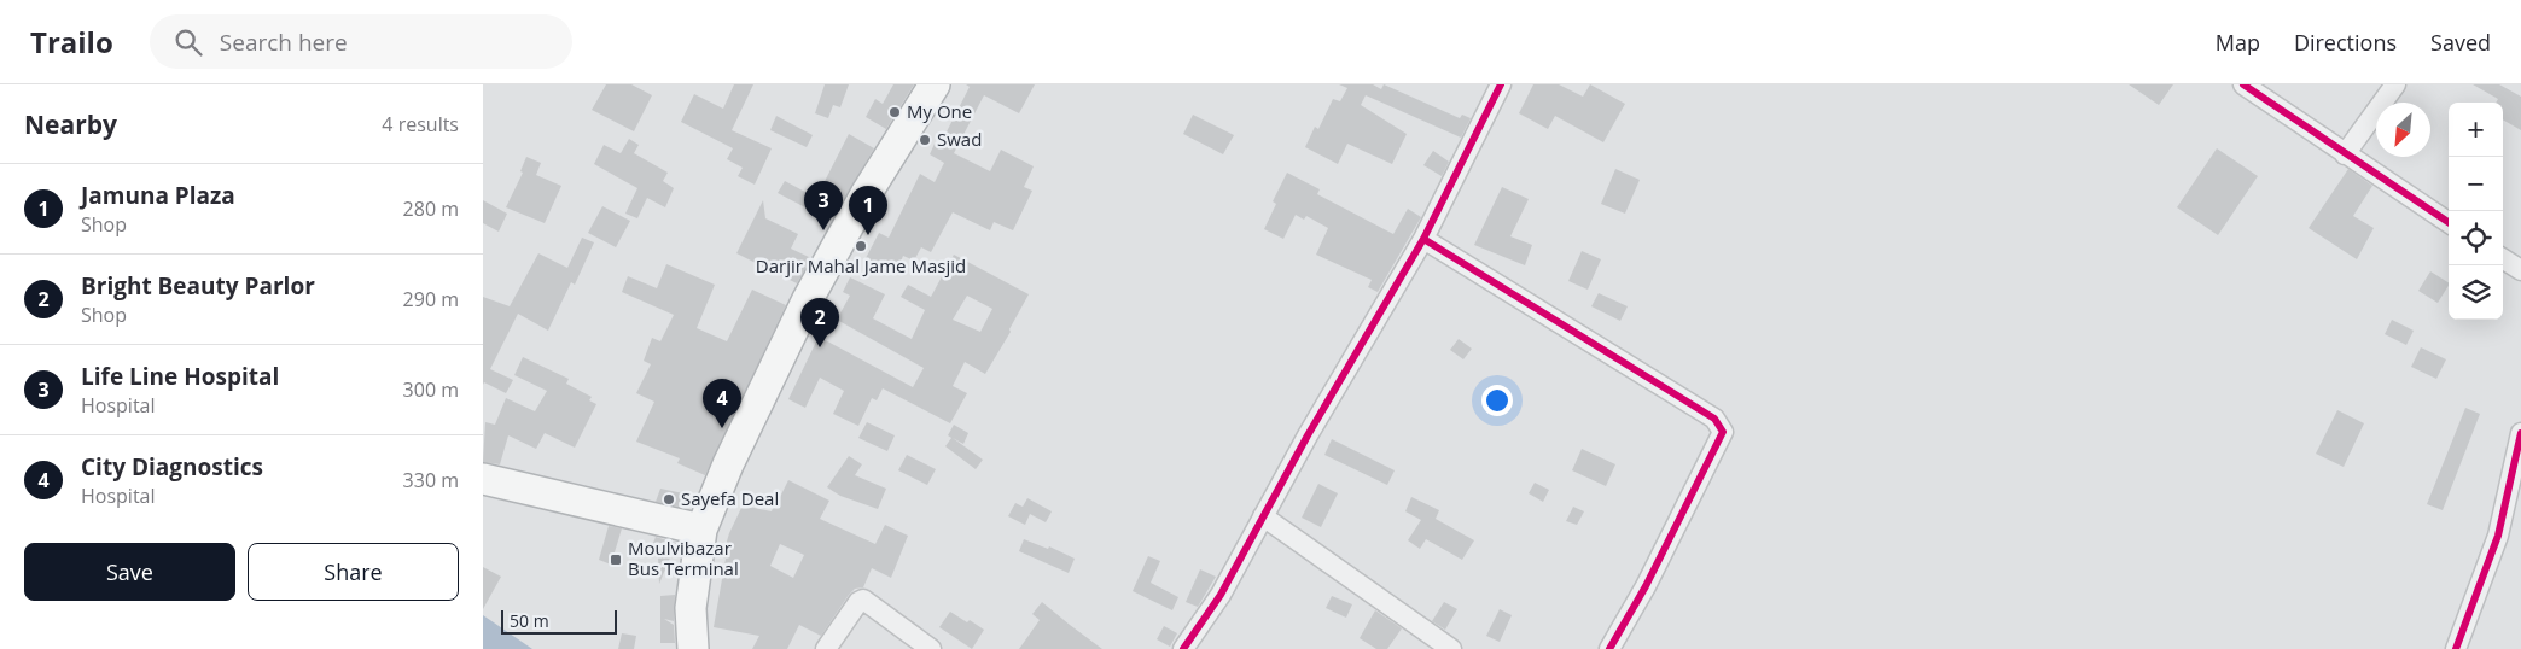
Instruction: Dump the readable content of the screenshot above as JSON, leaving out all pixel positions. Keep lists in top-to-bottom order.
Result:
{
  "places": {
    "other": [
      "My One",
      "Swad",
      "Darjir Mahal Jame Masjid",
      "Sayefa Deal"
    ],
    "transit": ["Moulvibazar Bus Terminal"]
  },
  "scale_bar": "50 m",
  "north": "bottom left",
  "page": {
    "header": "Trailo",
    "search": "Search here",
    "nav": ["Map", "Directions", "Saved"],
    "heading": ["Nearby", "4 results"],
    "map_buttons": ["+", "−"],
    "list": [
      {
        "mark": "1",
        "name": "Jamuna Plaza",
        "note": "Shop",
        "value": "280 m"
      },
      {
        "mark": "2",
        "name": "Bright Beauty Parlor",
        "note": "Shop",
        "value": "290 m"
      },
      {
        "mark": "3",
        "name": "Life Line Hospital",
        "note": "Hospital",
        "value": "300 m"
      },
      {
        "mark": "4",
        "name": "City Diagnostics",
        "note": "Hospital",
        "value": "330 m"
      }
    ],
    "pins": [
      "3",
      "1",
      "2",
      "4"
    ],
    "buttons": ["Save", "Share"],
    "scale": "50 m"
  }
}
